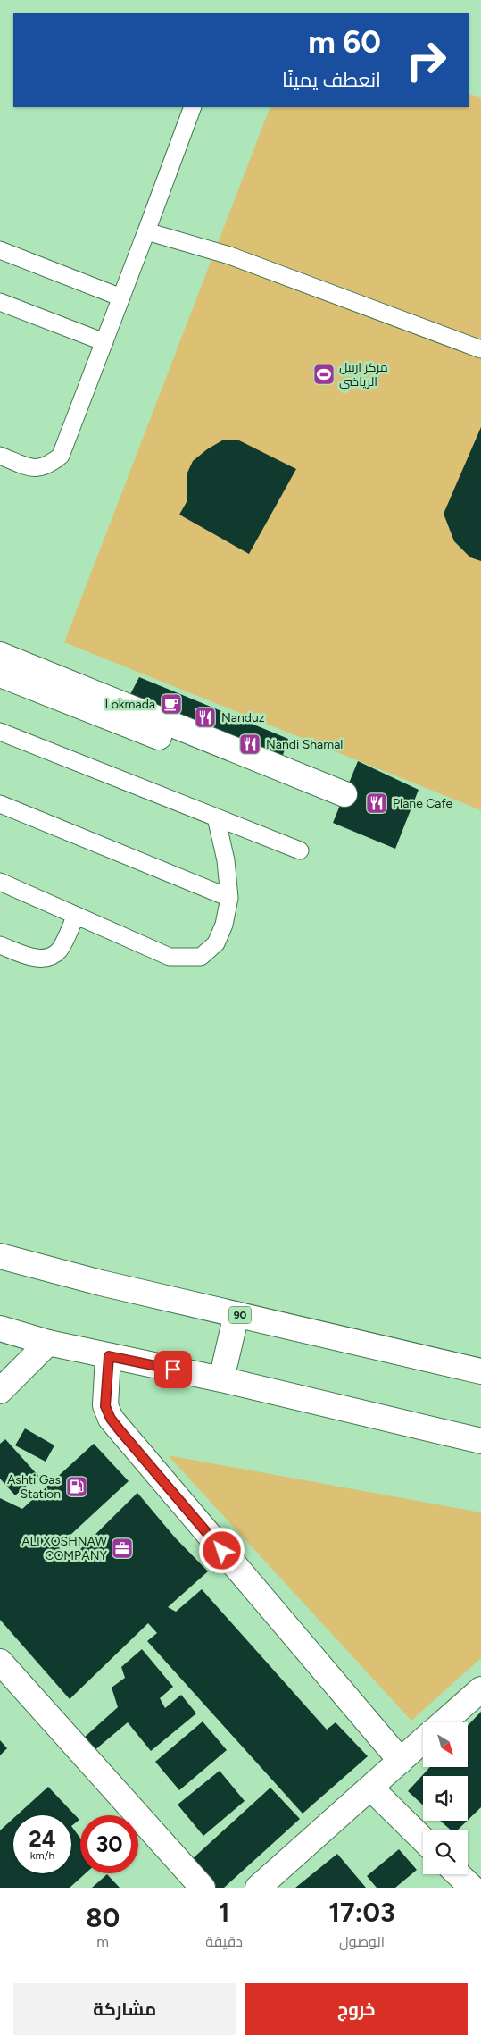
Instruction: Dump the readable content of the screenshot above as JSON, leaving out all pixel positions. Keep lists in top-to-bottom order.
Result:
{
  "streets": {
    "main road": ["90"]
  },
  "places": {
    "sports": ["مركز اربيل الرياضي"],
    "cafe": ["Lokmada"],
    "restaurant": ["Nanduz", "Nandi Shamal", "Plane Cafe"],
    "fuel station": ["Ashti Gas Station"],
    "office": ["ALI XOSHNAW COMPANY"]
  },
  "north": "bottom right",
  "page": {
    "turn": ["60 m", "انعطف يمينًا"],
    "speed": "24 km/h",
    "limit": "30",
    "eta": [
      "17:03",
      "الوصول",
      "1",
      "دقيقة",
      "80",
      "m"
    ],
    "buttons": ["خروج", "مشاركة"]
  }
}
